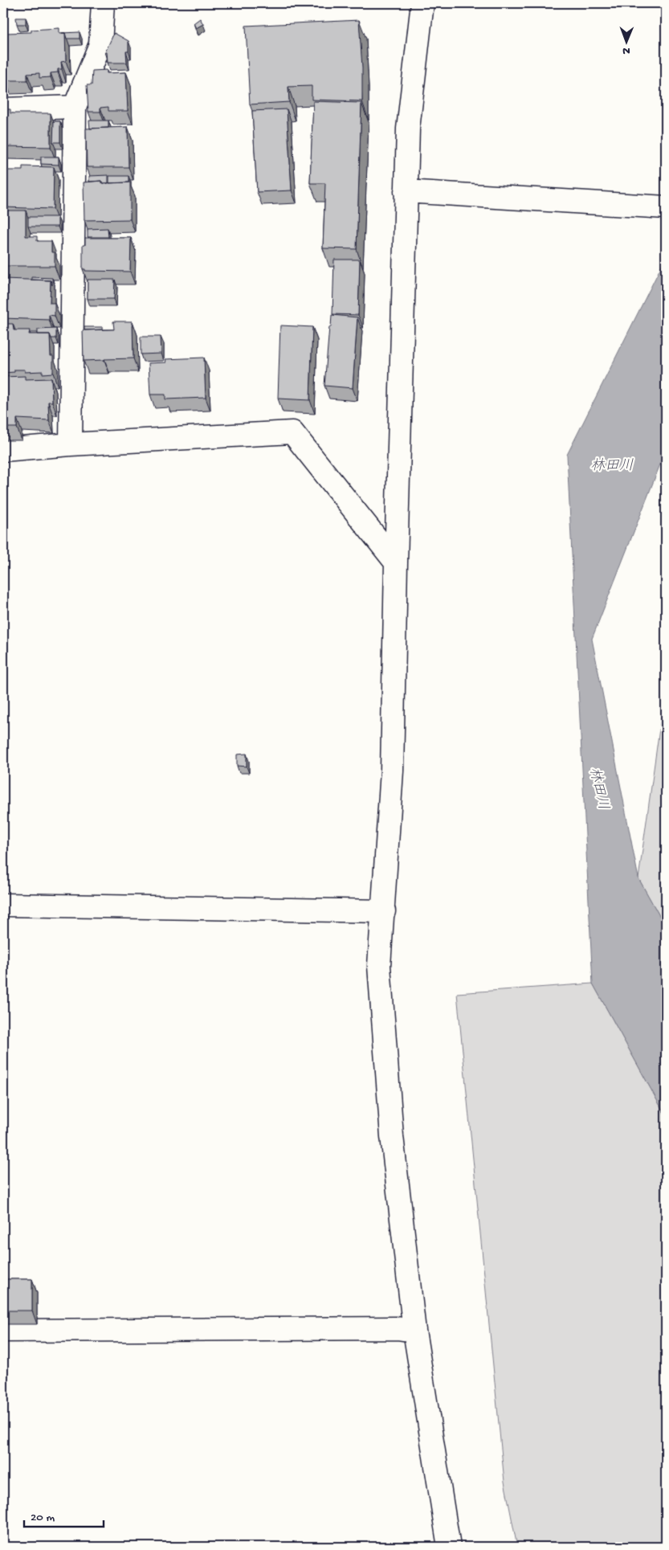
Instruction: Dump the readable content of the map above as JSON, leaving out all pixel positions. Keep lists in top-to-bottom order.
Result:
{
  "water": ["林田川"],
  "scale_bar": "20 m",
  "north": "bottom"
}
